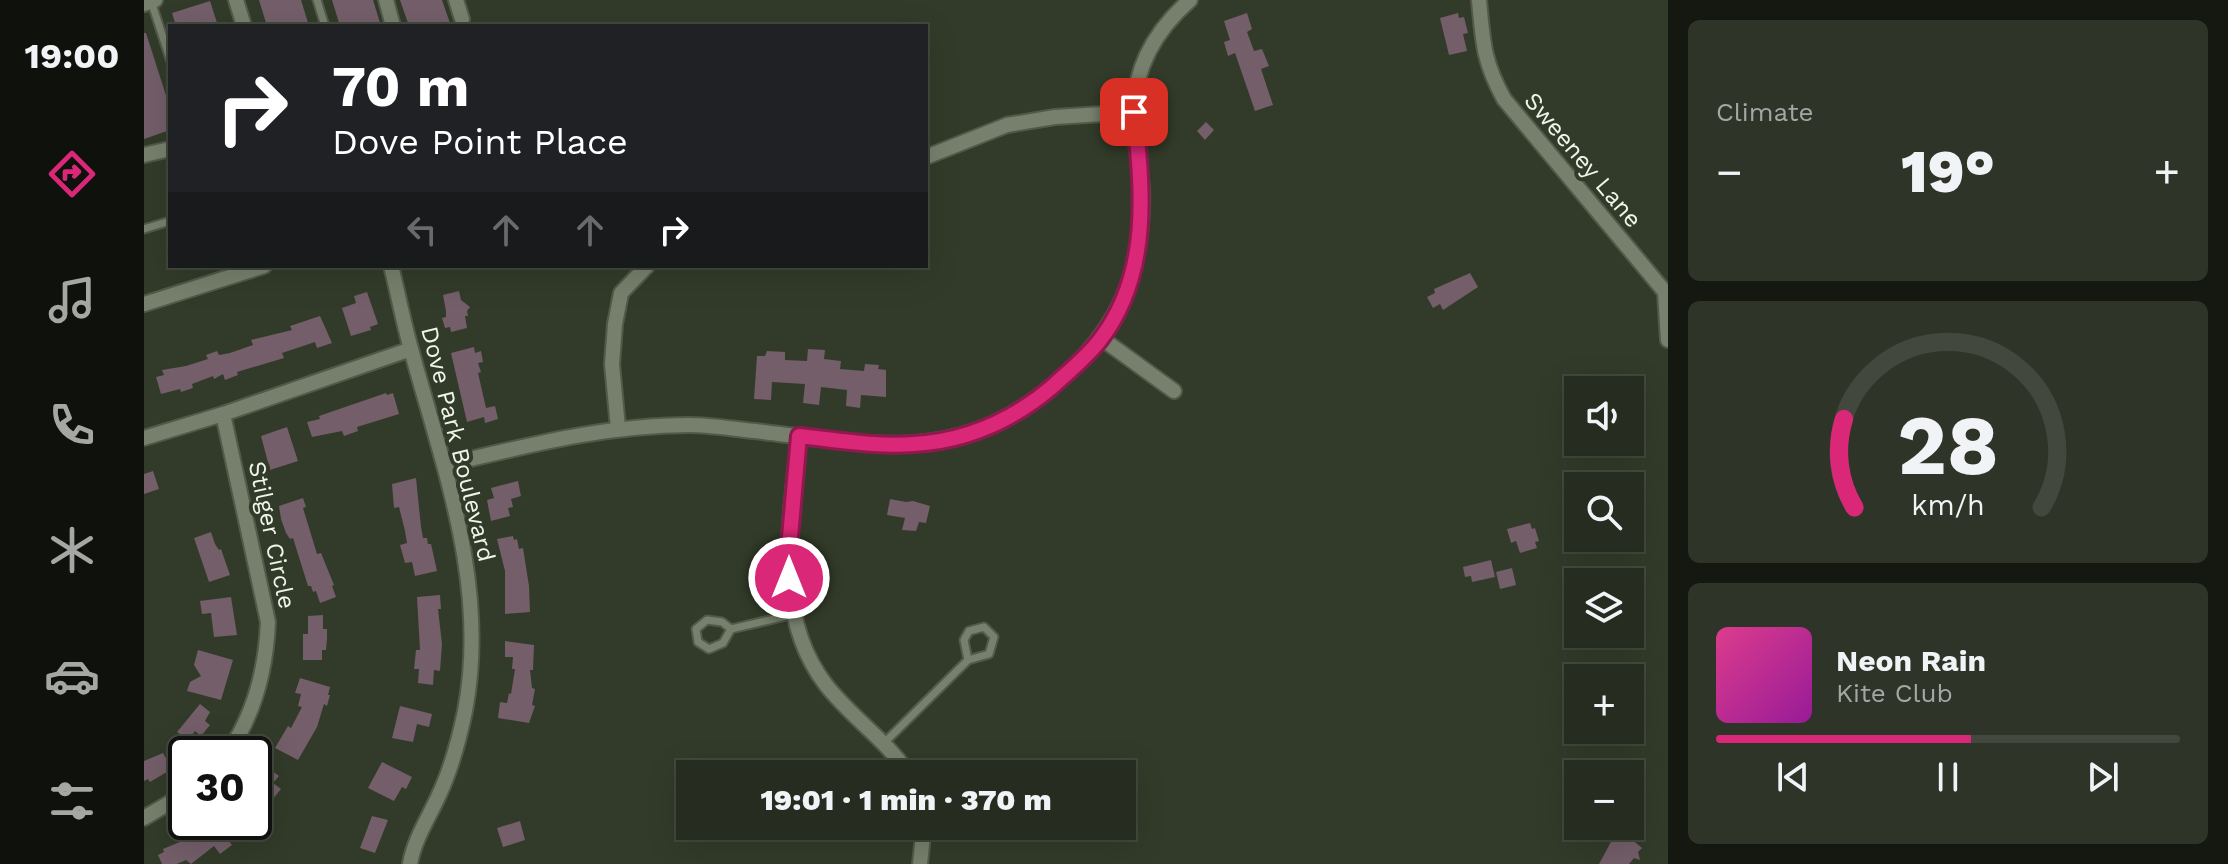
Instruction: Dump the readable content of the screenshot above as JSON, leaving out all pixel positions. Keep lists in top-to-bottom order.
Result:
{
  "streets": {
    "street": ["Sweeney Lane", "Dove Park Boulevard", "Stilger Circle"]
  },
  "page": {
    "tabs": "19:00",
    "tile": "Climate",
    "turn": ["70 m", "Dove Point Place"],
    "heat": ["−", "19°", "+"],
    "map_buttons": ["+", "−"],
    "song": ["Neon Rain", "Kite Club"],
    "limit": "30",
    "trip": "19:01 · 1 min · 370 m",
    "gauge": ["28", "km/h"]
  }
}
